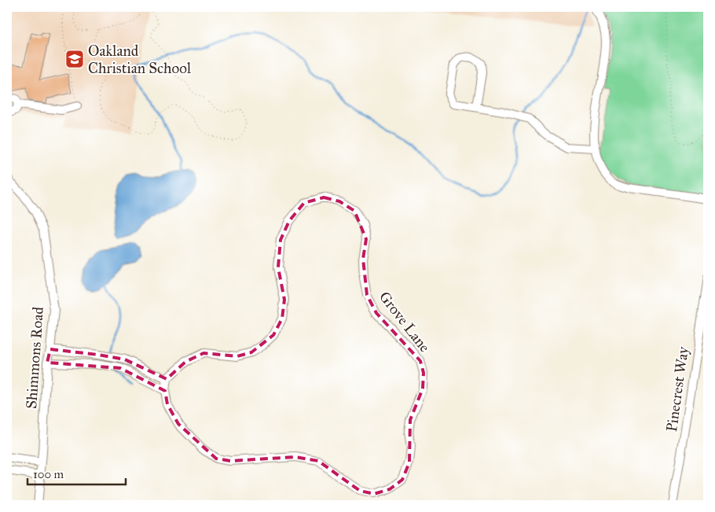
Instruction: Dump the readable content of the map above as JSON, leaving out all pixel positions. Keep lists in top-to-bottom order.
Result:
{
  "streets": {
    "street": ["Grove Lane", "Shimmons Road", "Pinecrest Way"]
  },
  "places": {
    "school or university": ["Oakland Christian School"]
  },
  "scale_bar": "100 m"
}
